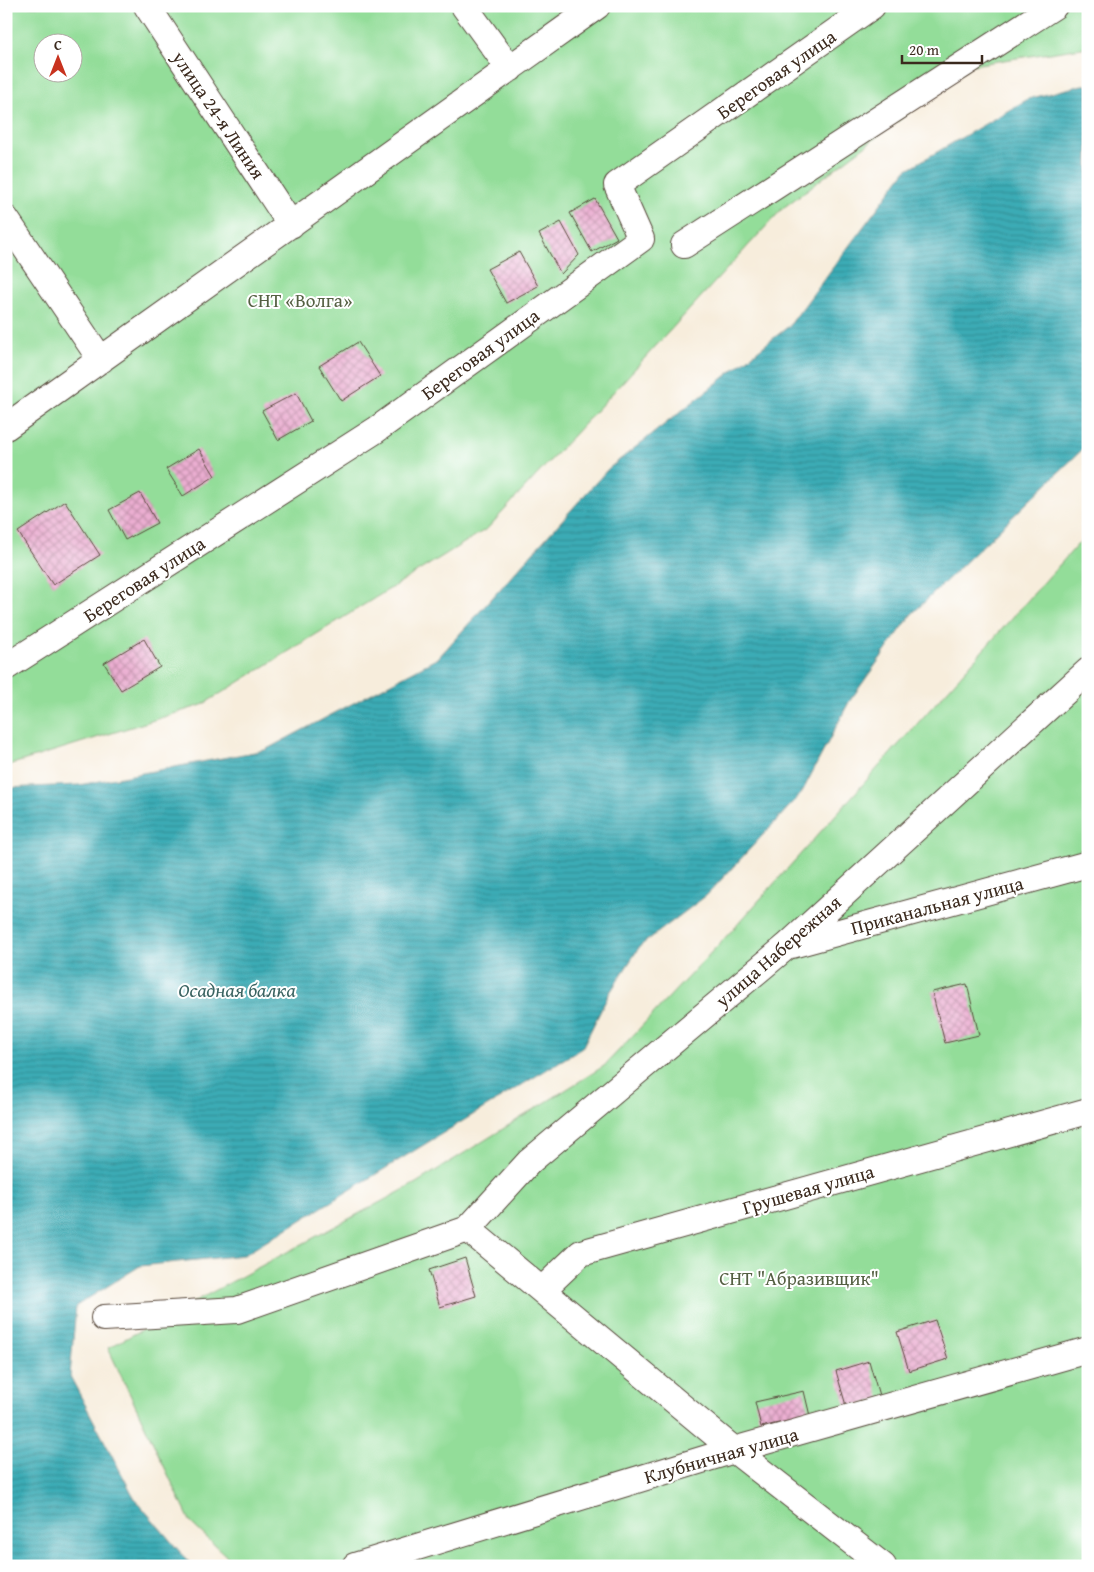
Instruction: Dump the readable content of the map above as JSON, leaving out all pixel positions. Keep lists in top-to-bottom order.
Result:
{
  "streets": {
    "street": [
      "Береговая улица",
      "улица 24-я Линия",
      "Приканальная улица",
      "улица Набережная",
      "Грушевая улица",
      "Клубничная улица"
    ]
  },
  "crossings": [
    ["Приканальная улица", "улица Набережная"]
  ],
  "water": ["Осадная балка"],
  "parks": ["СНТ «Волга»", "СНТ \"Абразивщик\""],
  "scale_bar": "20 m",
  "north": "top"
}
